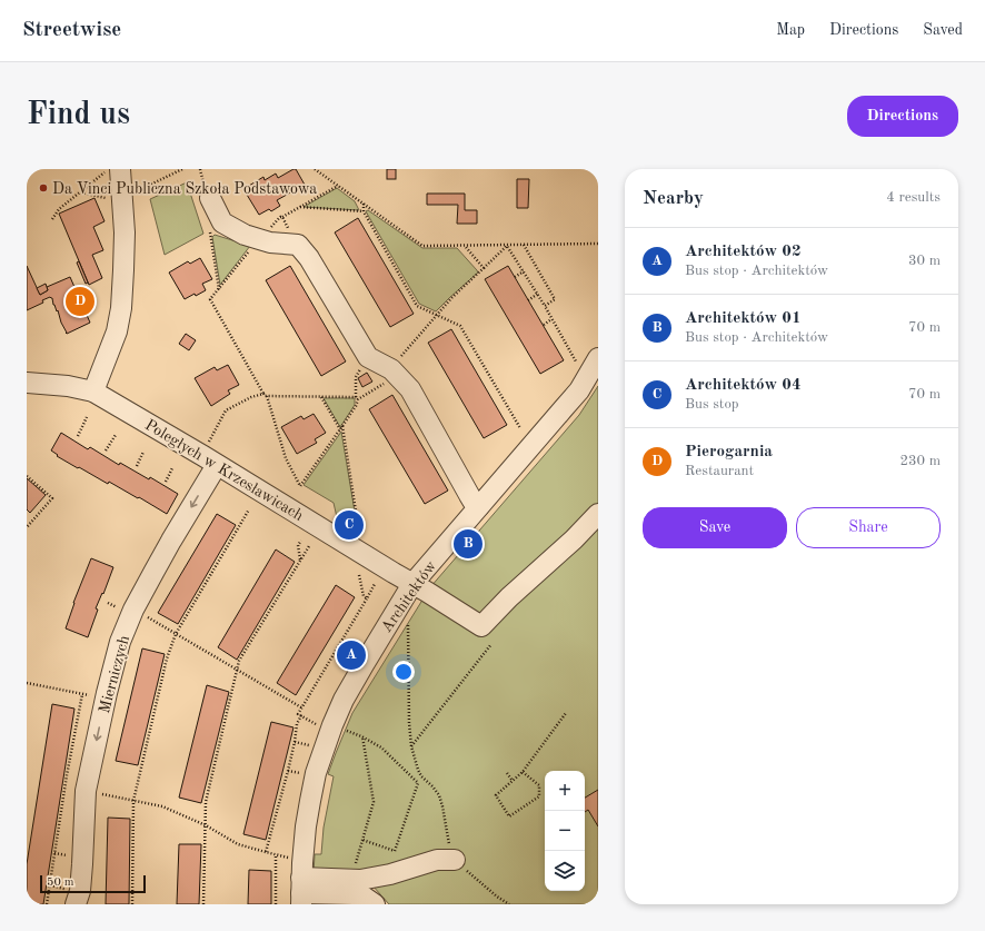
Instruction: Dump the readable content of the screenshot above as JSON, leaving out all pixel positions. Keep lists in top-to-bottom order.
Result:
{
  "streets": {
    "street": ["Poległych w Krzesławicach", "Architektów", "Mierniczych"]
  },
  "crossings": [
    ["Poległych w Krzesławicach", "Architektów"],
    ["Poległych w Krzesławicach", "Mierniczych"]
  ],
  "one_way": ["Mierniczych"],
  "places": ["Da Vinci Publiczna Szkoła Podstawowa"],
  "scale_bar": "50 m",
  "page": {
    "header": "Streetwise",
    "nav": ["Map", "Directions", "Saved"],
    "buttons": [
      "Directions",
      ["Save", "Share"]
    ],
    "title": "Find us",
    "heading": ["Nearby", "4 results"],
    "list": [
      {
        "mark": "A",
        "name": "Architektów 02",
        "note": "Bus stop · Architektów",
        "value": "30 m"
      },
      {
        "mark": "B",
        "name": "Architektów 01",
        "note": "Bus stop · Architektów",
        "value": "70 m"
      },
      {
        "mark": "C",
        "name": "Architektów 04",
        "note": "Bus stop",
        "value": "70 m"
      },
      {
        "mark": "D",
        "name": "Pierogarnia",
        "note": "Restaurant",
        "value": "230 m"
      }
    ],
    "pins": [
      "D",
      "C",
      "B",
      "A"
    ],
    "map_buttons": ["+", "−"],
    "scale": "50 m"
  }
}
